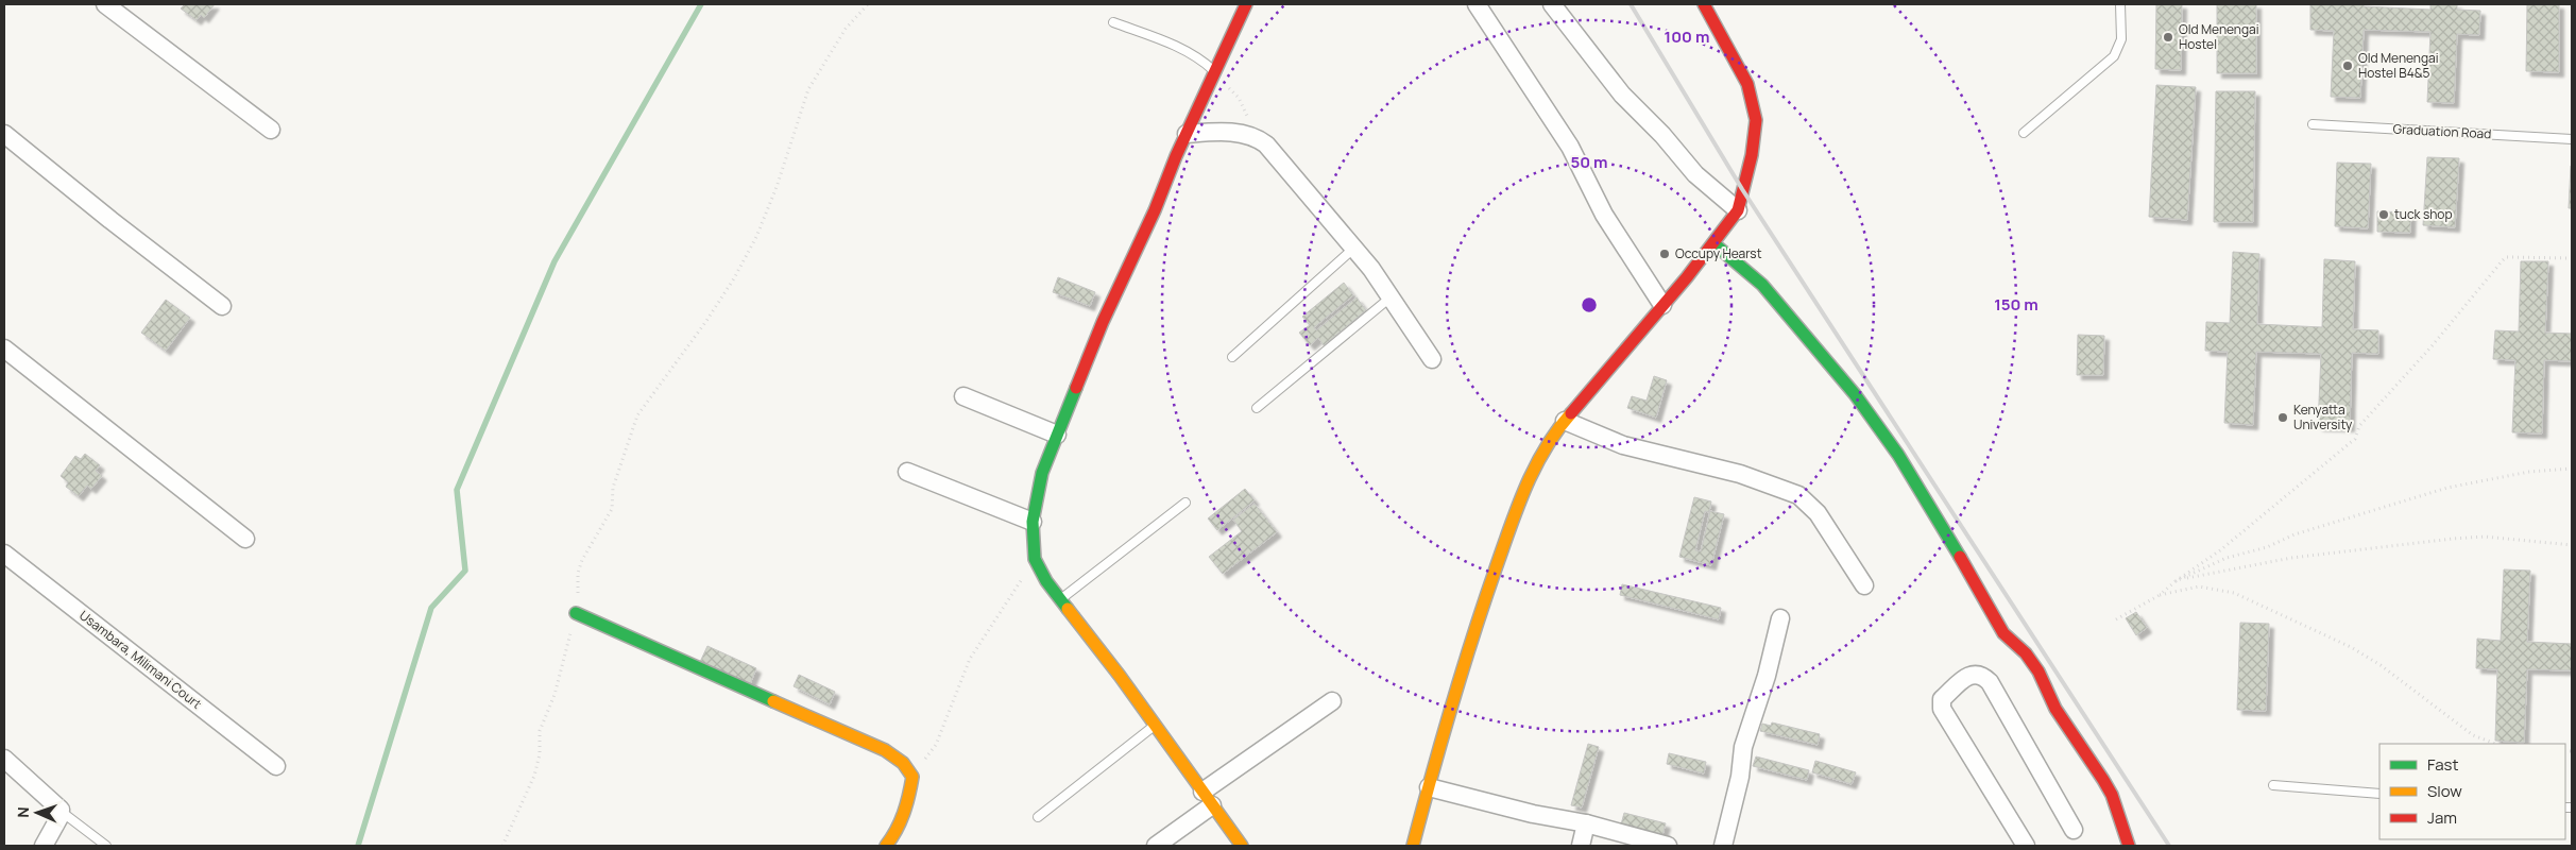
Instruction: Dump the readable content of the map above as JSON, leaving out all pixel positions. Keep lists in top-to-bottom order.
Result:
{
  "streets": {
    "street": ["Usambara, Milimani Court"],
    "lane": ["Graduation Road"]
  },
  "places": [
    "Old Menengai Hostel",
    "Old Menengai Hostel B4&5",
    "tuck shop",
    "Occupy Hearst",
    "Kenyatta University"
  ],
  "legend": ["Fast", "Slow", "Jam"],
  "north": "left",
  "rings": ["100 m", "50 m", "150 m"]
}
